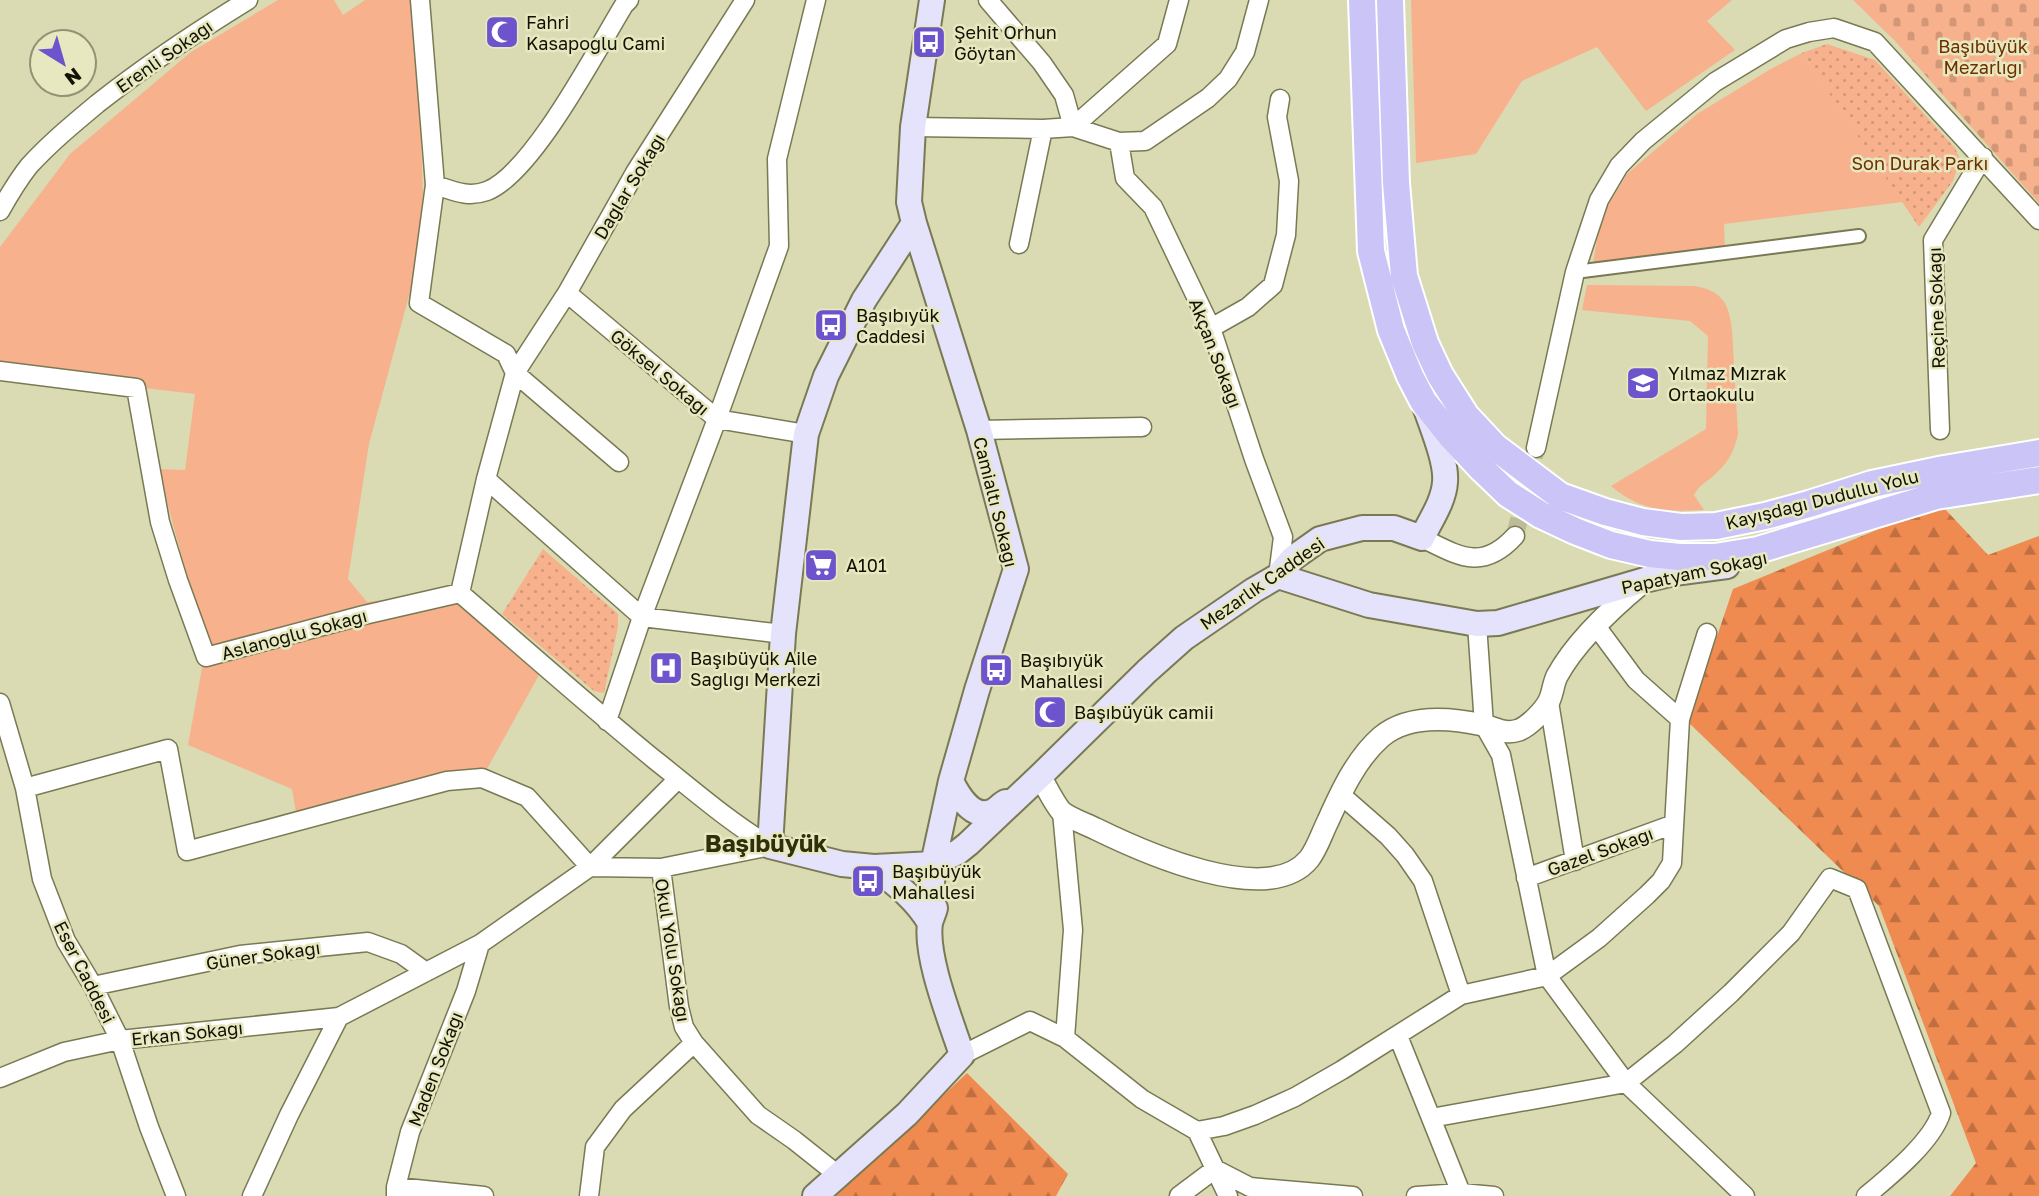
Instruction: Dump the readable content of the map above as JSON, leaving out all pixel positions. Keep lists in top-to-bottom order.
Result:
{
  "streets": {
    "main road": [
      "Kayışdağı Dudullu Yolu",
      "Camialtı Sokağı",
      "Papatyam Sokağı",
      "Mezarlık Caddesi"
    ],
    "street": [
      "Erenli Sokağı",
      "Dağlar Sokağı",
      "Reçine Sokağı",
      "Akçan Sokağı",
      "Göksel Sokağı",
      "Aslanoğlu Sokağı",
      "Gazel Sokağı",
      "Okul Yolu Sokağı",
      "Güner Sokağı",
      "Eser Caddesi",
      "Erkan Sokağı",
      "Maden Sokağı"
    ]
  },
  "crossings": [
    ["Dağlar Sokağı", "Göksel Sokağı"],
    ["Dağlar Sokağı", "Aslanoğlu Sokağı"],
    ["Akçan Sokağı", "Papatyam Sokağı"],
    ["Akçan Sokağı", "Mezarlık Caddesi"],
    ["Kayışdağı Dudullu Yolu", "Papatyam Sokağı"],
    ["Camialtı Sokağı", "Mezarlık Caddesi"],
    ["Papatyam Sokağı", "Mezarlık Caddesi"],
    ["Güner Sokağı", "Eser Caddesi"],
    ["Eser Caddesi", "Erkan Sokağı"]
  ],
  "districts": ["Başıbüyük"],
  "parks": ["Başıbüyük Mezarlığı", "Son Durak Parkı"],
  "places": {
    "mosque": ["Fahri Kasapoğlu Cami", "Başıbüyük camii"],
    "bus stop": [
      "Şehit Orhun Göytan",
      "Başıbıyük Caddesi",
      "Başıbıyük Mahallesi",
      "Başıbüyük Mahallesi"
    ],
    "school or university": ["Yılmaz Mızrak Ortaokulu"],
    "supermarket": ["A101"],
    "hospital": ["Başıbüyük Aile Sağlığı Merkezi"]
  },
  "north": "bottom right"
}
